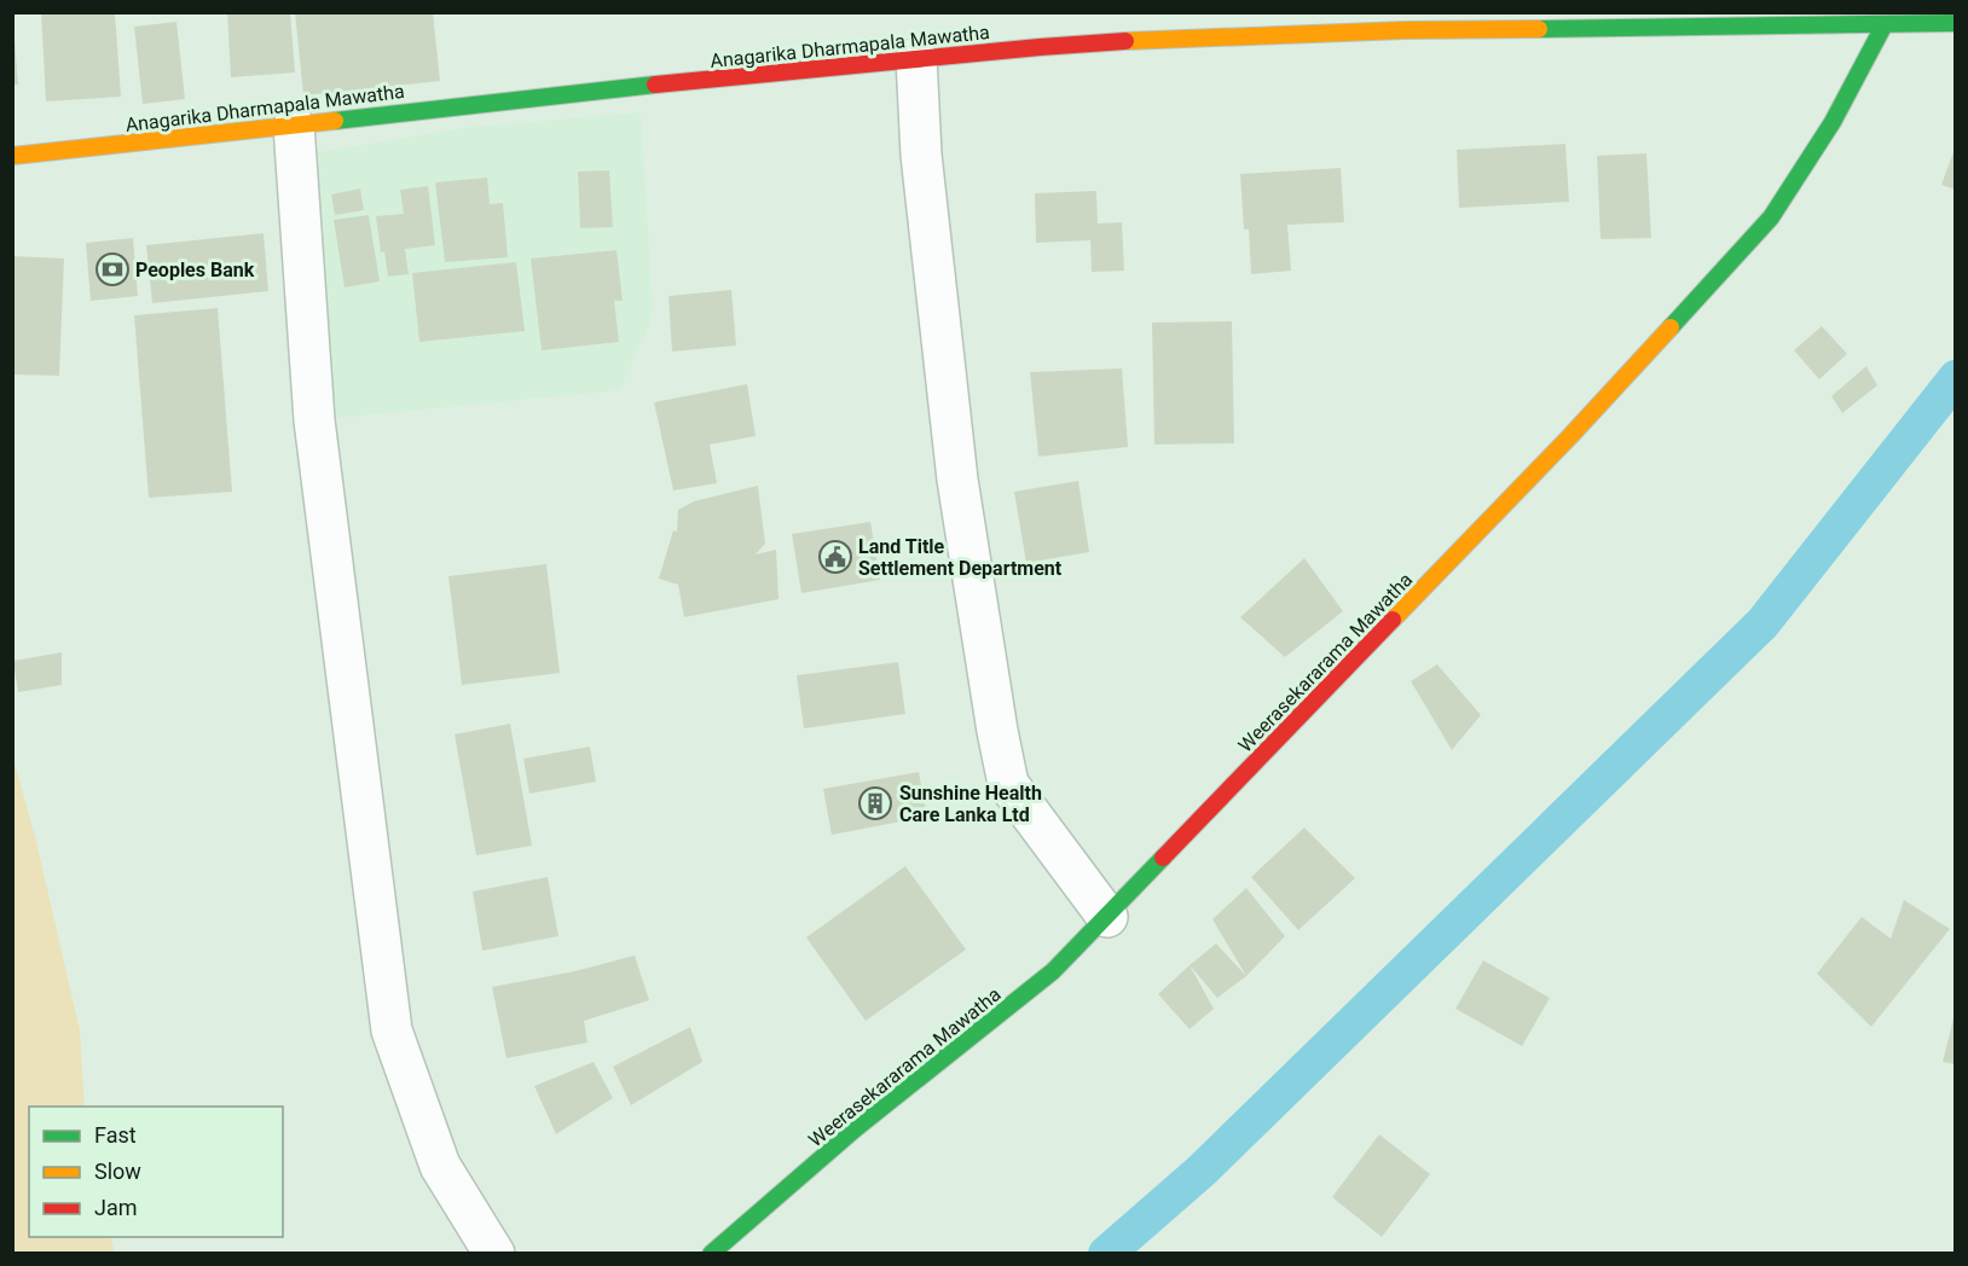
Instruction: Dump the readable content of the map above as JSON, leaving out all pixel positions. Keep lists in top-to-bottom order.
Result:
{
  "streets": {
    "main road": ["Anagarika Dharmapala Mawatha", "Weerasekararama Mawatha"]
  },
  "crossings": [
    ["Anagarika Dharmapala Mawatha", "Weerasekararama Mawatha"]
  ],
  "places": {
    "bank": ["Peoples Bank"],
    "public building": ["Land Title Settlement Department"],
    "building": ["Sunshine Health Care Lanka Ltd"]
  },
  "legend": ["Fast", "Slow", "Jam"]
}
